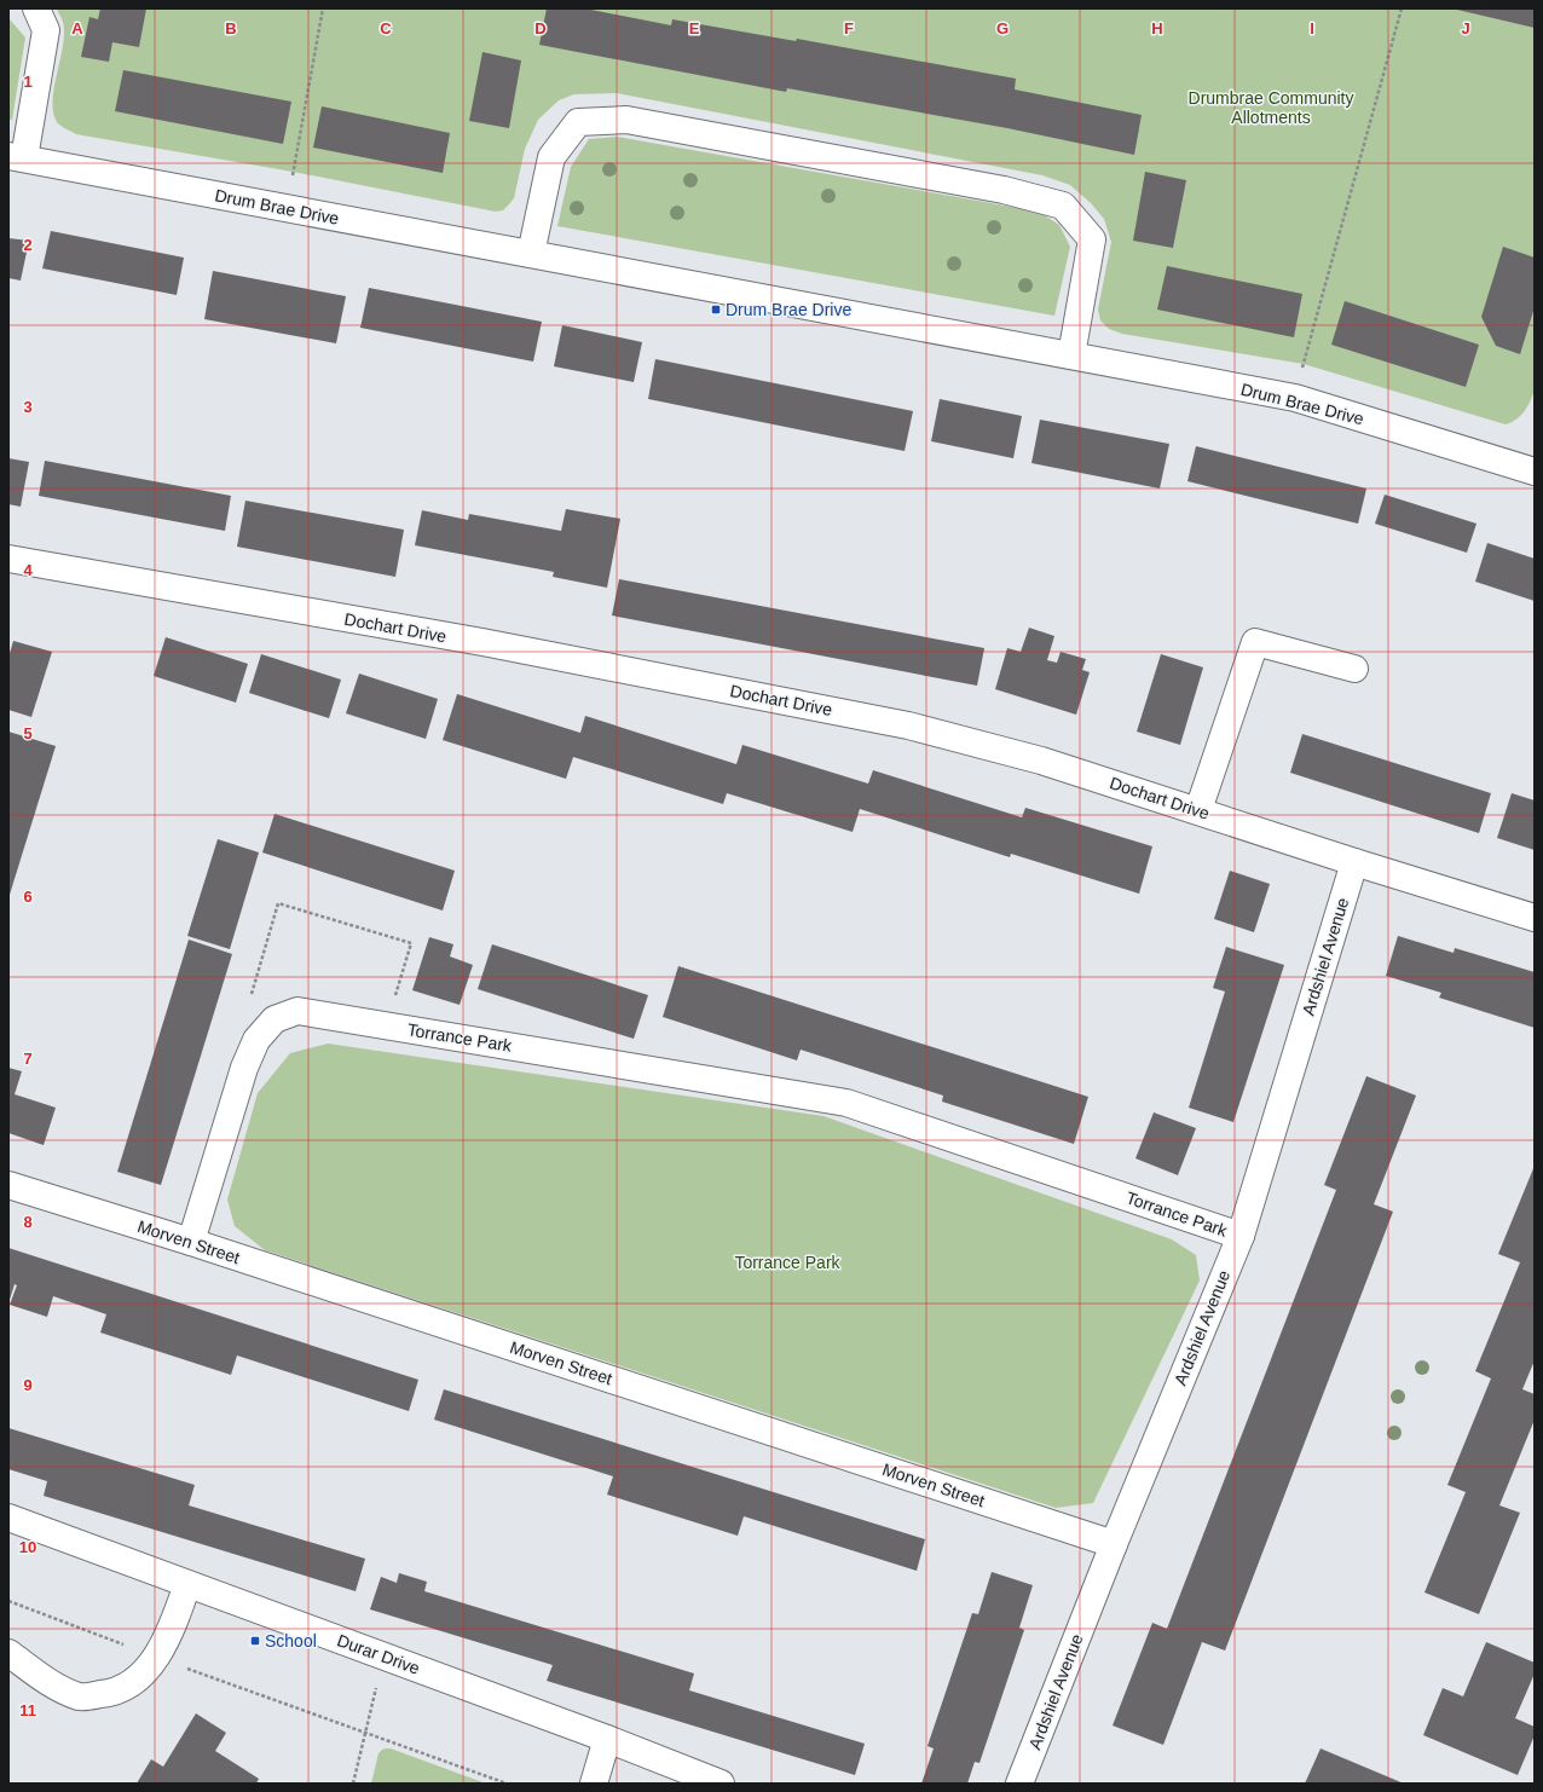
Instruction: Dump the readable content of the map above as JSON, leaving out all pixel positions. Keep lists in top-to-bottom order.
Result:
{
  "streets": {
    "street": [
      "Drum Brae Drive",
      "Dochart Drive",
      "Ardshiel Avenue",
      "Torrance Park",
      "Morven Street",
      "Durar Drive"
    ]
  },
  "crossings": [
    ["Dochart Drive", "Ardshiel Avenue"],
    ["Ardshiel Avenue", "Torrance Park"],
    ["Ardshiel Avenue", "Morven Street"],
    ["Torrance Park", "Morven Street"]
  ],
  "parks": ["Drumbrae Community Allotments", "Torrance Park"],
  "places": {
    "transit": ["Drum Brae Drive", "School"]
  },
  "grid": {
    "columns": [
      "A",
      "B",
      "C",
      "D",
      "E",
      "F",
      "G",
      "H",
      "I",
      "J"
    ],
    "rows": [
      "1",
      "2",
      "3",
      "4",
      "5",
      "6",
      "7",
      "8",
      "9",
      "10",
      "11"
    ]
  }
}
